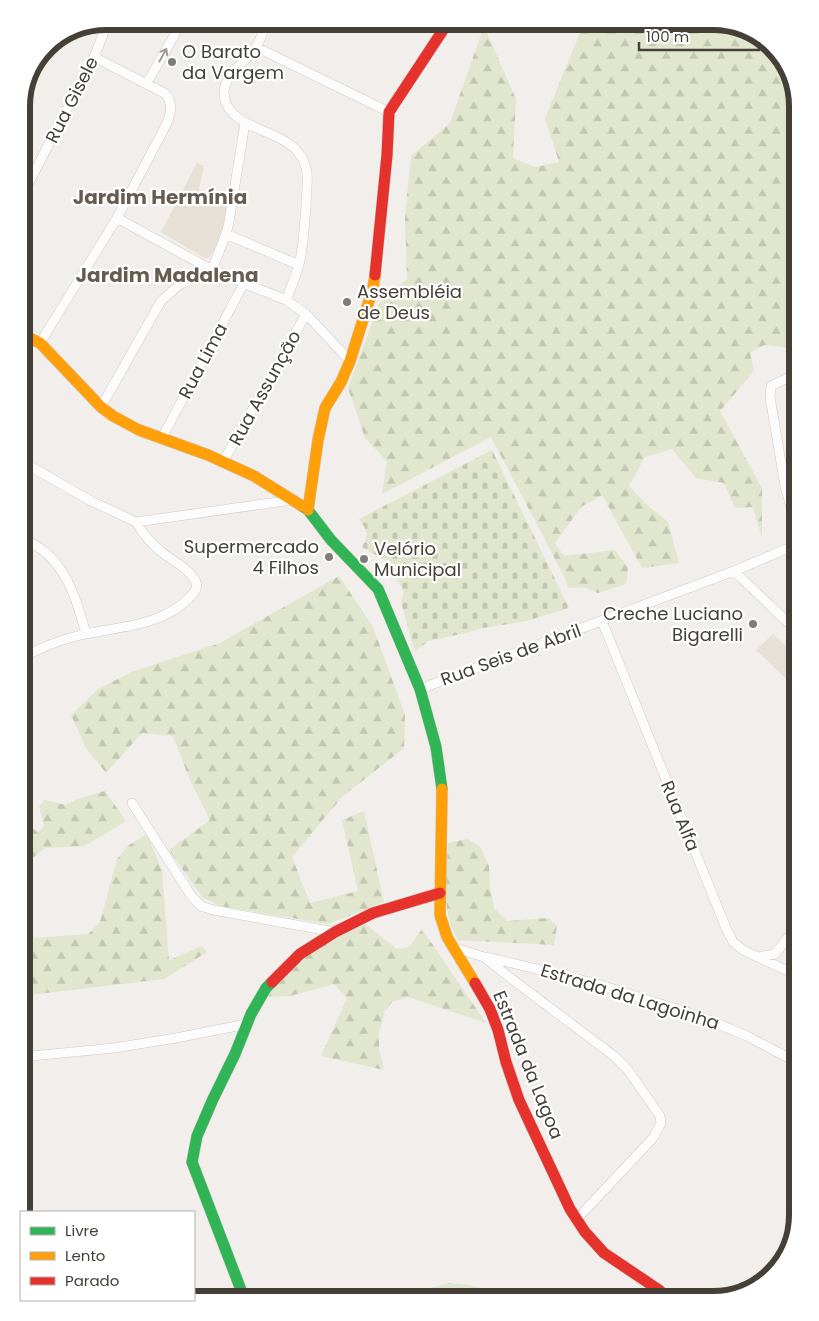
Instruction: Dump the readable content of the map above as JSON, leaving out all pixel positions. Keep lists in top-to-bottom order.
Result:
{
  "streets": {
    "street": [
      "Rua Gisele",
      "Rua Lima",
      "Rua Assunção",
      "Rua Seis de Abril",
      "Rua Alfa",
      "Estrada da Lagoinha",
      "Estrada da Lagoa"
    ]
  },
  "crossings": [
    ["Rua Lima", "Estrada da Lagoa"],
    ["Rua Assunção", "Estrada da Lagoa"],
    ["Rua Seis de Abril", "Rua Alfa"],
    ["Rua Seis de Abril", "Estrada da Lagoa"]
  ],
  "districts": ["Jardim Hermínia", "Jardim Madalena"],
  "places": [
    "O Barato da Vargem",
    "Assembléia de Deus",
    "Supermercado 4 Filhos",
    "Velório Municipal",
    "Creche Luciano Bigarelli"
  ],
  "legend": ["Livre", "Lento", "Parado"],
  "scale_bar": "100 m"
}
